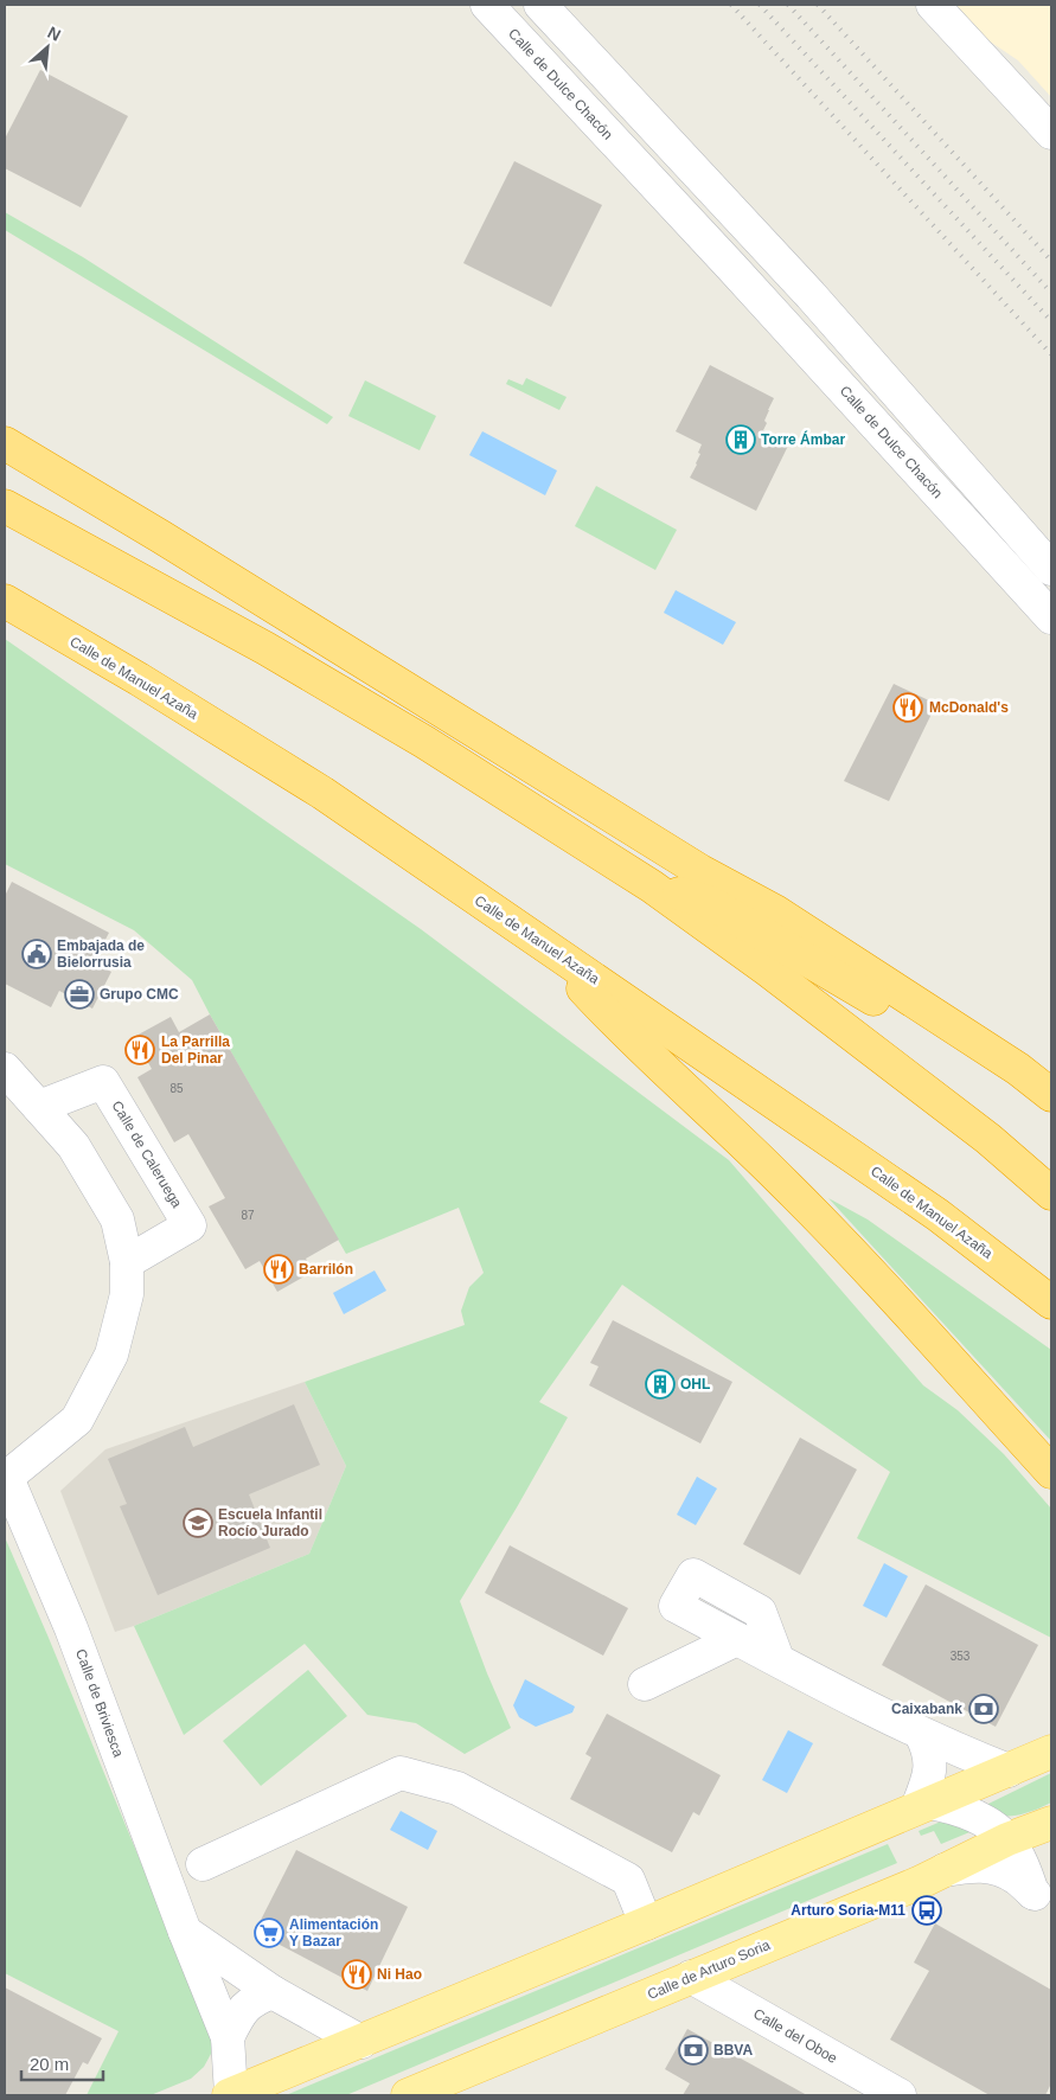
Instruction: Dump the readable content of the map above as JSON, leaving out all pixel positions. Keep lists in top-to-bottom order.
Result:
{
  "streets": {
    "highway": ["Calle de Manuel Azaña"],
    "main road": ["Calle de Arturo Soria"],
    "street": [
      "Calle de Dulce Chacón",
      "Calle de Caleruega",
      "Calle de Briviesca",
      "Calle del Oboe"
    ]
  },
  "crossings": [
    ["Calle de Arturo Soria", "Calle del Oboe"]
  ],
  "places": {
    "building": ["Torre Ámbar", "OHL"],
    "restaurant": [
      "McDonald's",
      "La Parrilla Del Pinar",
      "Barrilón",
      "Ni Hao"
    ],
    "public building": ["Embajada de Bielorrusia"],
    "office": ["Grupo CMC"],
    "school or university": ["Escuela Infantil Rocío Jurado"],
    "bank": ["Caixabank", "BBVA"],
    "bus stop": ["Arturo Soria-M11"],
    "supermarket": ["Alimentación Y Bazar"]
  },
  "house_numbers": ["85", "87", "353"],
  "scale_bar": "20 m",
  "north": "top right"
}
